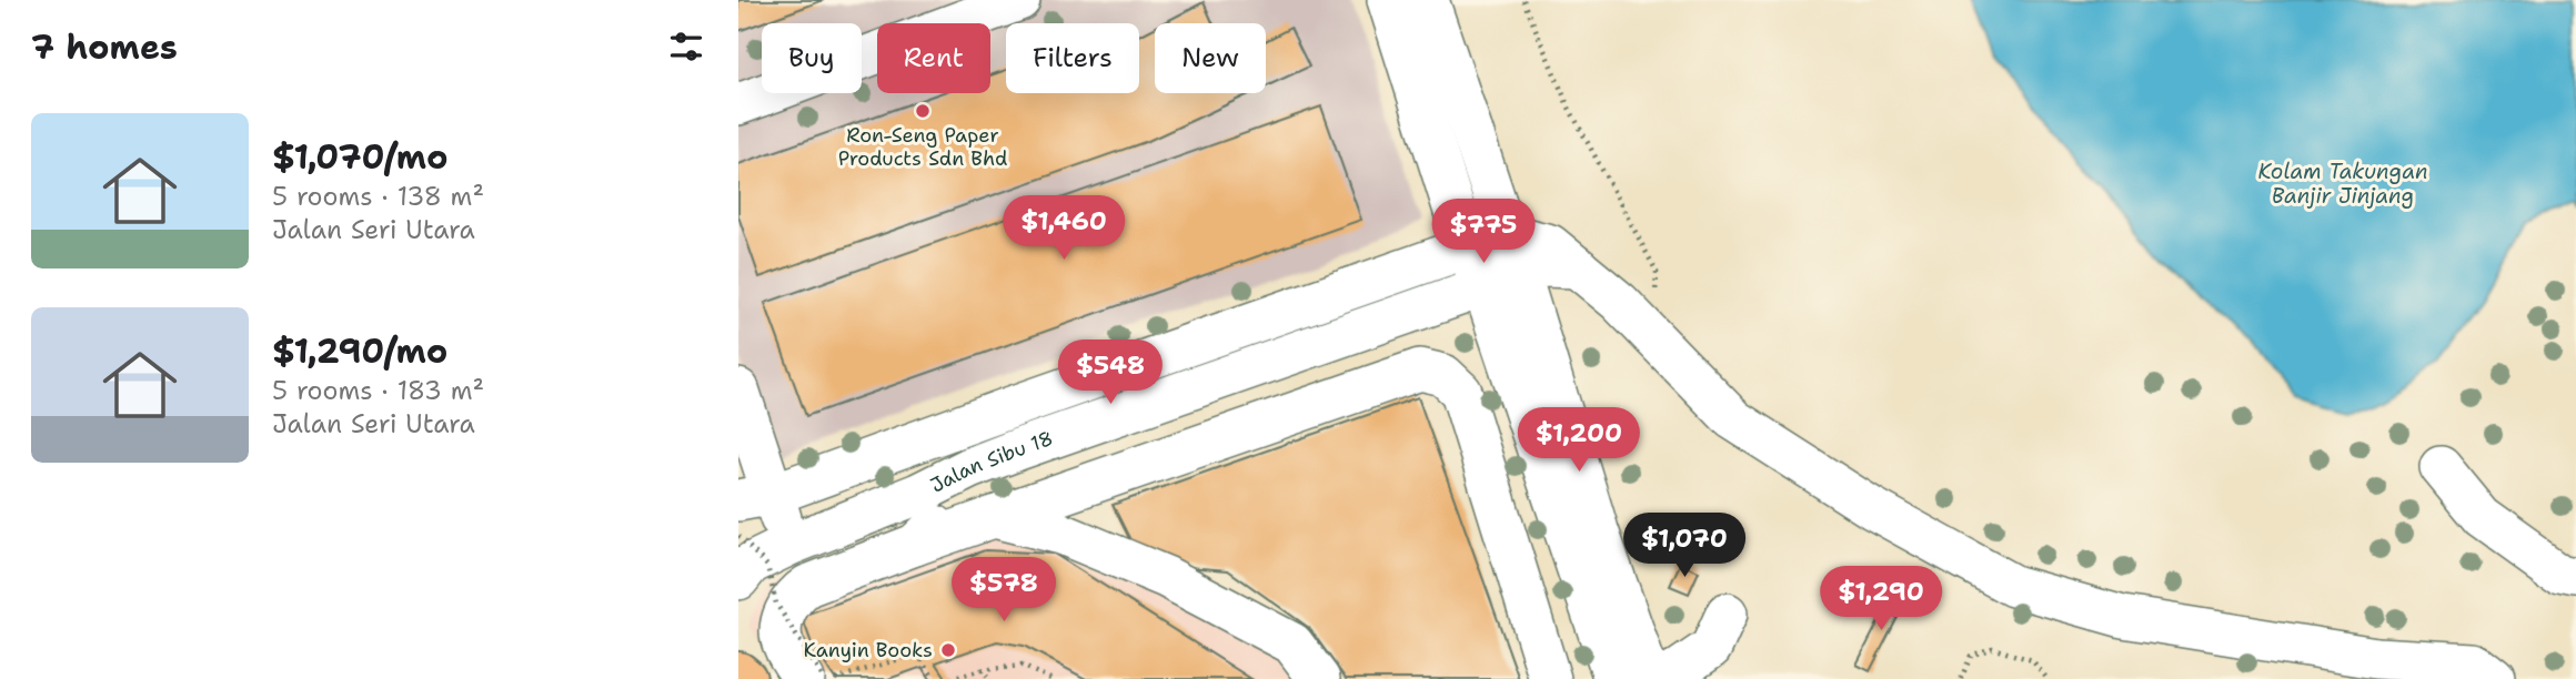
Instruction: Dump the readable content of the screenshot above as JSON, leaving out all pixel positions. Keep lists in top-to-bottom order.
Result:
{
  "streets": {
    "street": ["Jalan Sibu 18"]
  },
  "water": ["Kolam Takungan Banjir Jinjang"],
  "places": ["Ron-Seng Paper Products Sdn Bhd", "Kanyin Books"],
  "page": {
    "heading": "7 homes",
    "chip": [
      "Buy",
      "Rent",
      "Filters",
      "New"
    ],
    "list": [
      {
        "name": "$1,070/mo",
        "note": "5 rooms · 138 m² · Jalan Seri Utara"
      },
      {
        "name": "$1,290/mo",
        "note": "5 rooms · 183 m² · Jalan Seri Utara"
      }
    ],
    "price": [
      "$1,460",
      "$775",
      "$548",
      "$1,200",
      "$1,070",
      "$578",
      "$1,290"
    ]
  }
}
